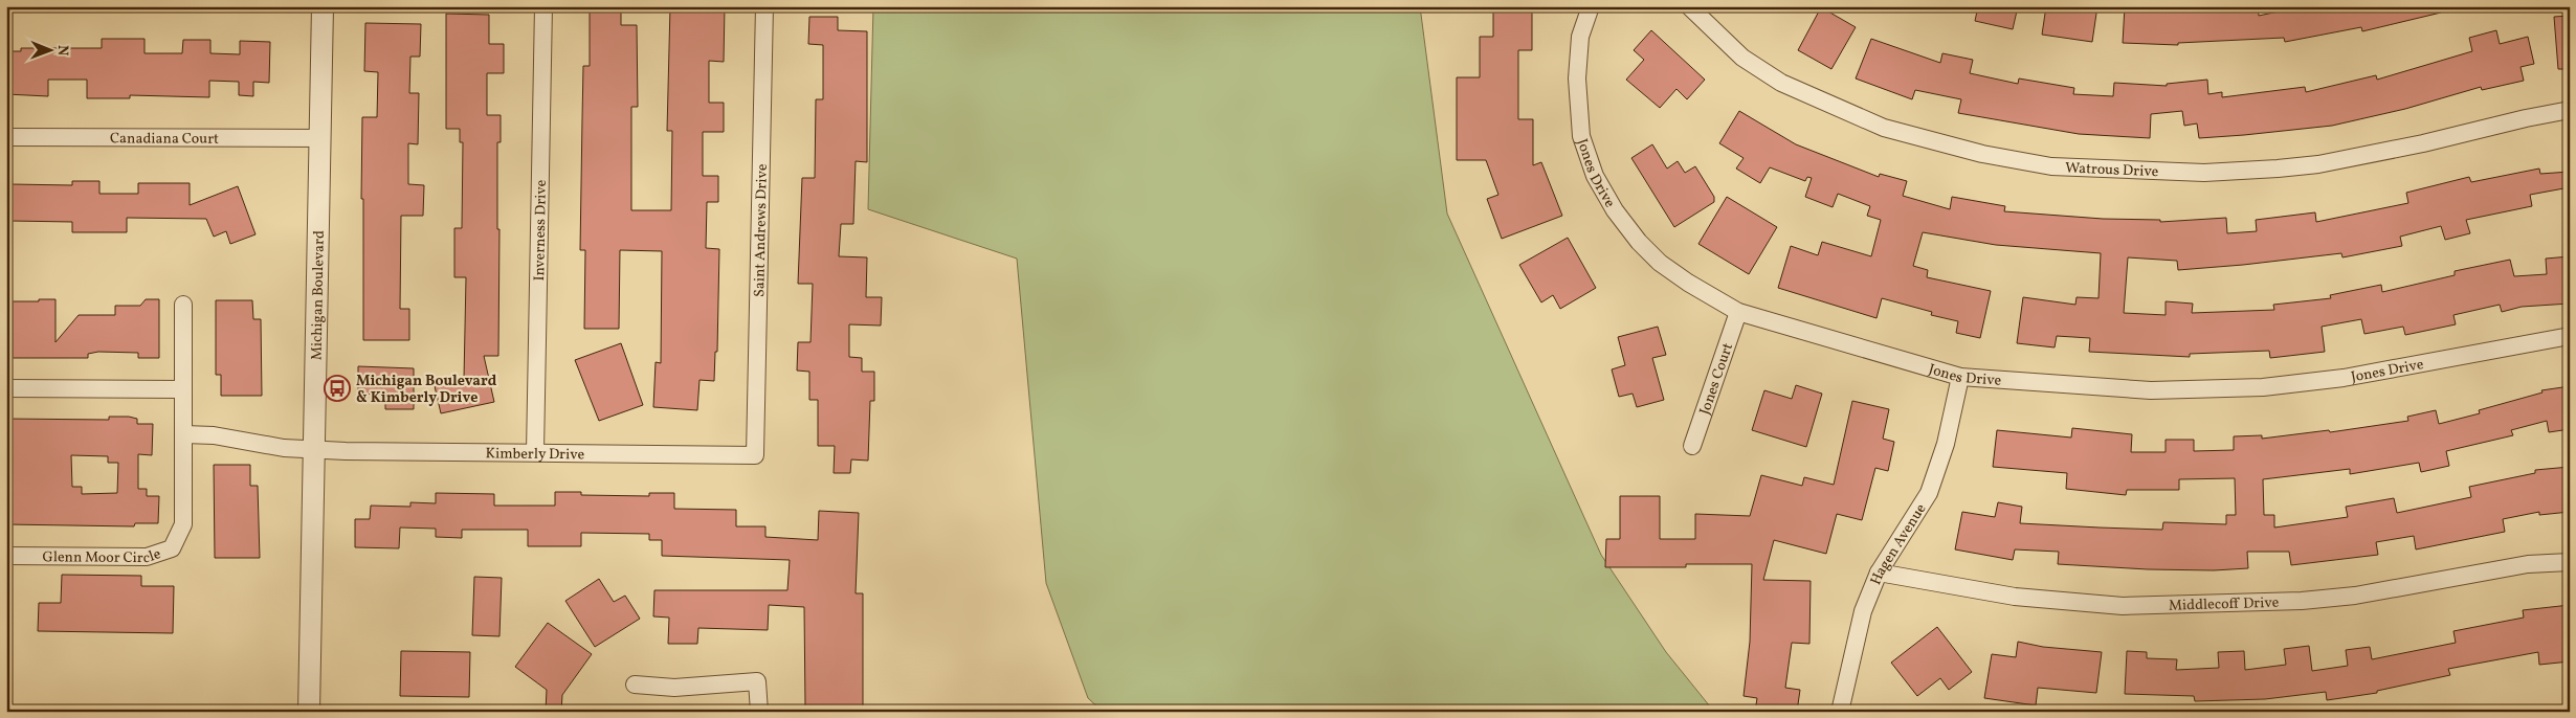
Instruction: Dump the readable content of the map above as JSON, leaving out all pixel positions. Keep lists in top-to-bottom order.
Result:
{
  "streets": {
    "street": [
      "Canadiana Court",
      "Watrous Drive",
      "Jones Drive",
      "Inverness Drive",
      "Saint Andrews Drive",
      "Michigan Boulevard",
      "Jones Court",
      "Kimberly Drive",
      "Hagen Avenue",
      "Glenn Moor Circle",
      "Middlecoff Drive"
    ]
  },
  "crossings": [
    ["Canadiana Court", "Michigan Boulevard"],
    ["Jones Drive", "Jones Court"],
    ["Jones Drive", "Hagen Avenue"],
    ["Inverness Drive", "Kimberly Drive"],
    ["Saint Andrews Drive", "Kimberly Drive"],
    ["Michigan Boulevard", "Kimberly Drive"],
    ["Kimberly Drive", "Glenn Moor Circle"],
    ["Hagen Avenue", "Middlecoff Drive"]
  ],
  "places": {
    "bus stop": ["Michigan Boulevard & Kimberly Drive"]
  },
  "north": "right"
}
